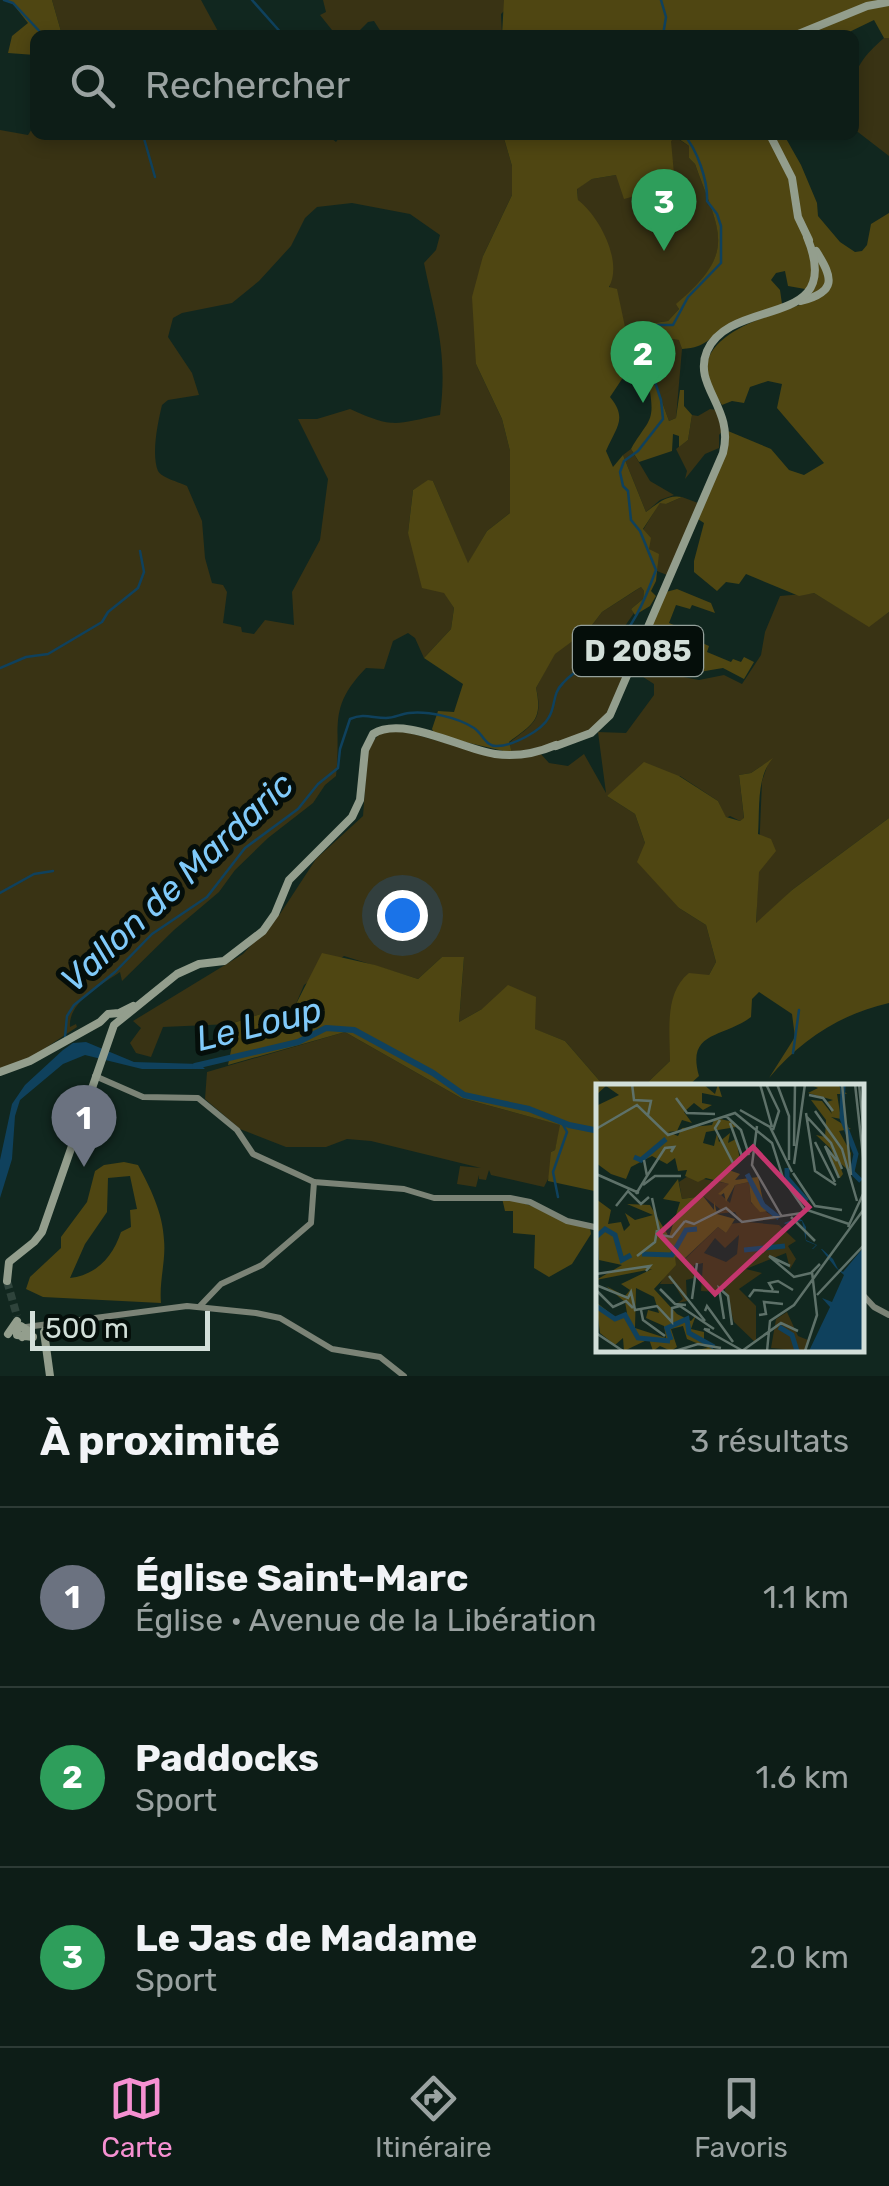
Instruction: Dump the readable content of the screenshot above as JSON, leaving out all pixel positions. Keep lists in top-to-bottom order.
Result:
{
  "streets": {
    "main road": ["D 2085"]
  },
  "water": ["Vallon de Mardaric", "Le Loup"],
  "scale_bar": "500 m",
  "page": {
    "search": "Rechercher",
    "pins": ["3", "2", "1"],
    "scale": "500 m",
    "heading": ["À proximité", "3 résultats"],
    "list": [
      {
        "mark": "1",
        "name": "Église Saint-Marc",
        "note": "Église · Avenue de la Libération",
        "value": "1.1 km"
      },
      {
        "mark": "2",
        "name": "Paddocks",
        "note": "Sport",
        "value": "1.6 km"
      },
      {
        "mark": "3",
        "name": "Le Jas de Madame",
        "note": "Sport",
        "value": "2.0 km"
      }
    ],
    "nav": ["Carte", "Itinéraire", "Favoris"]
  }
}
